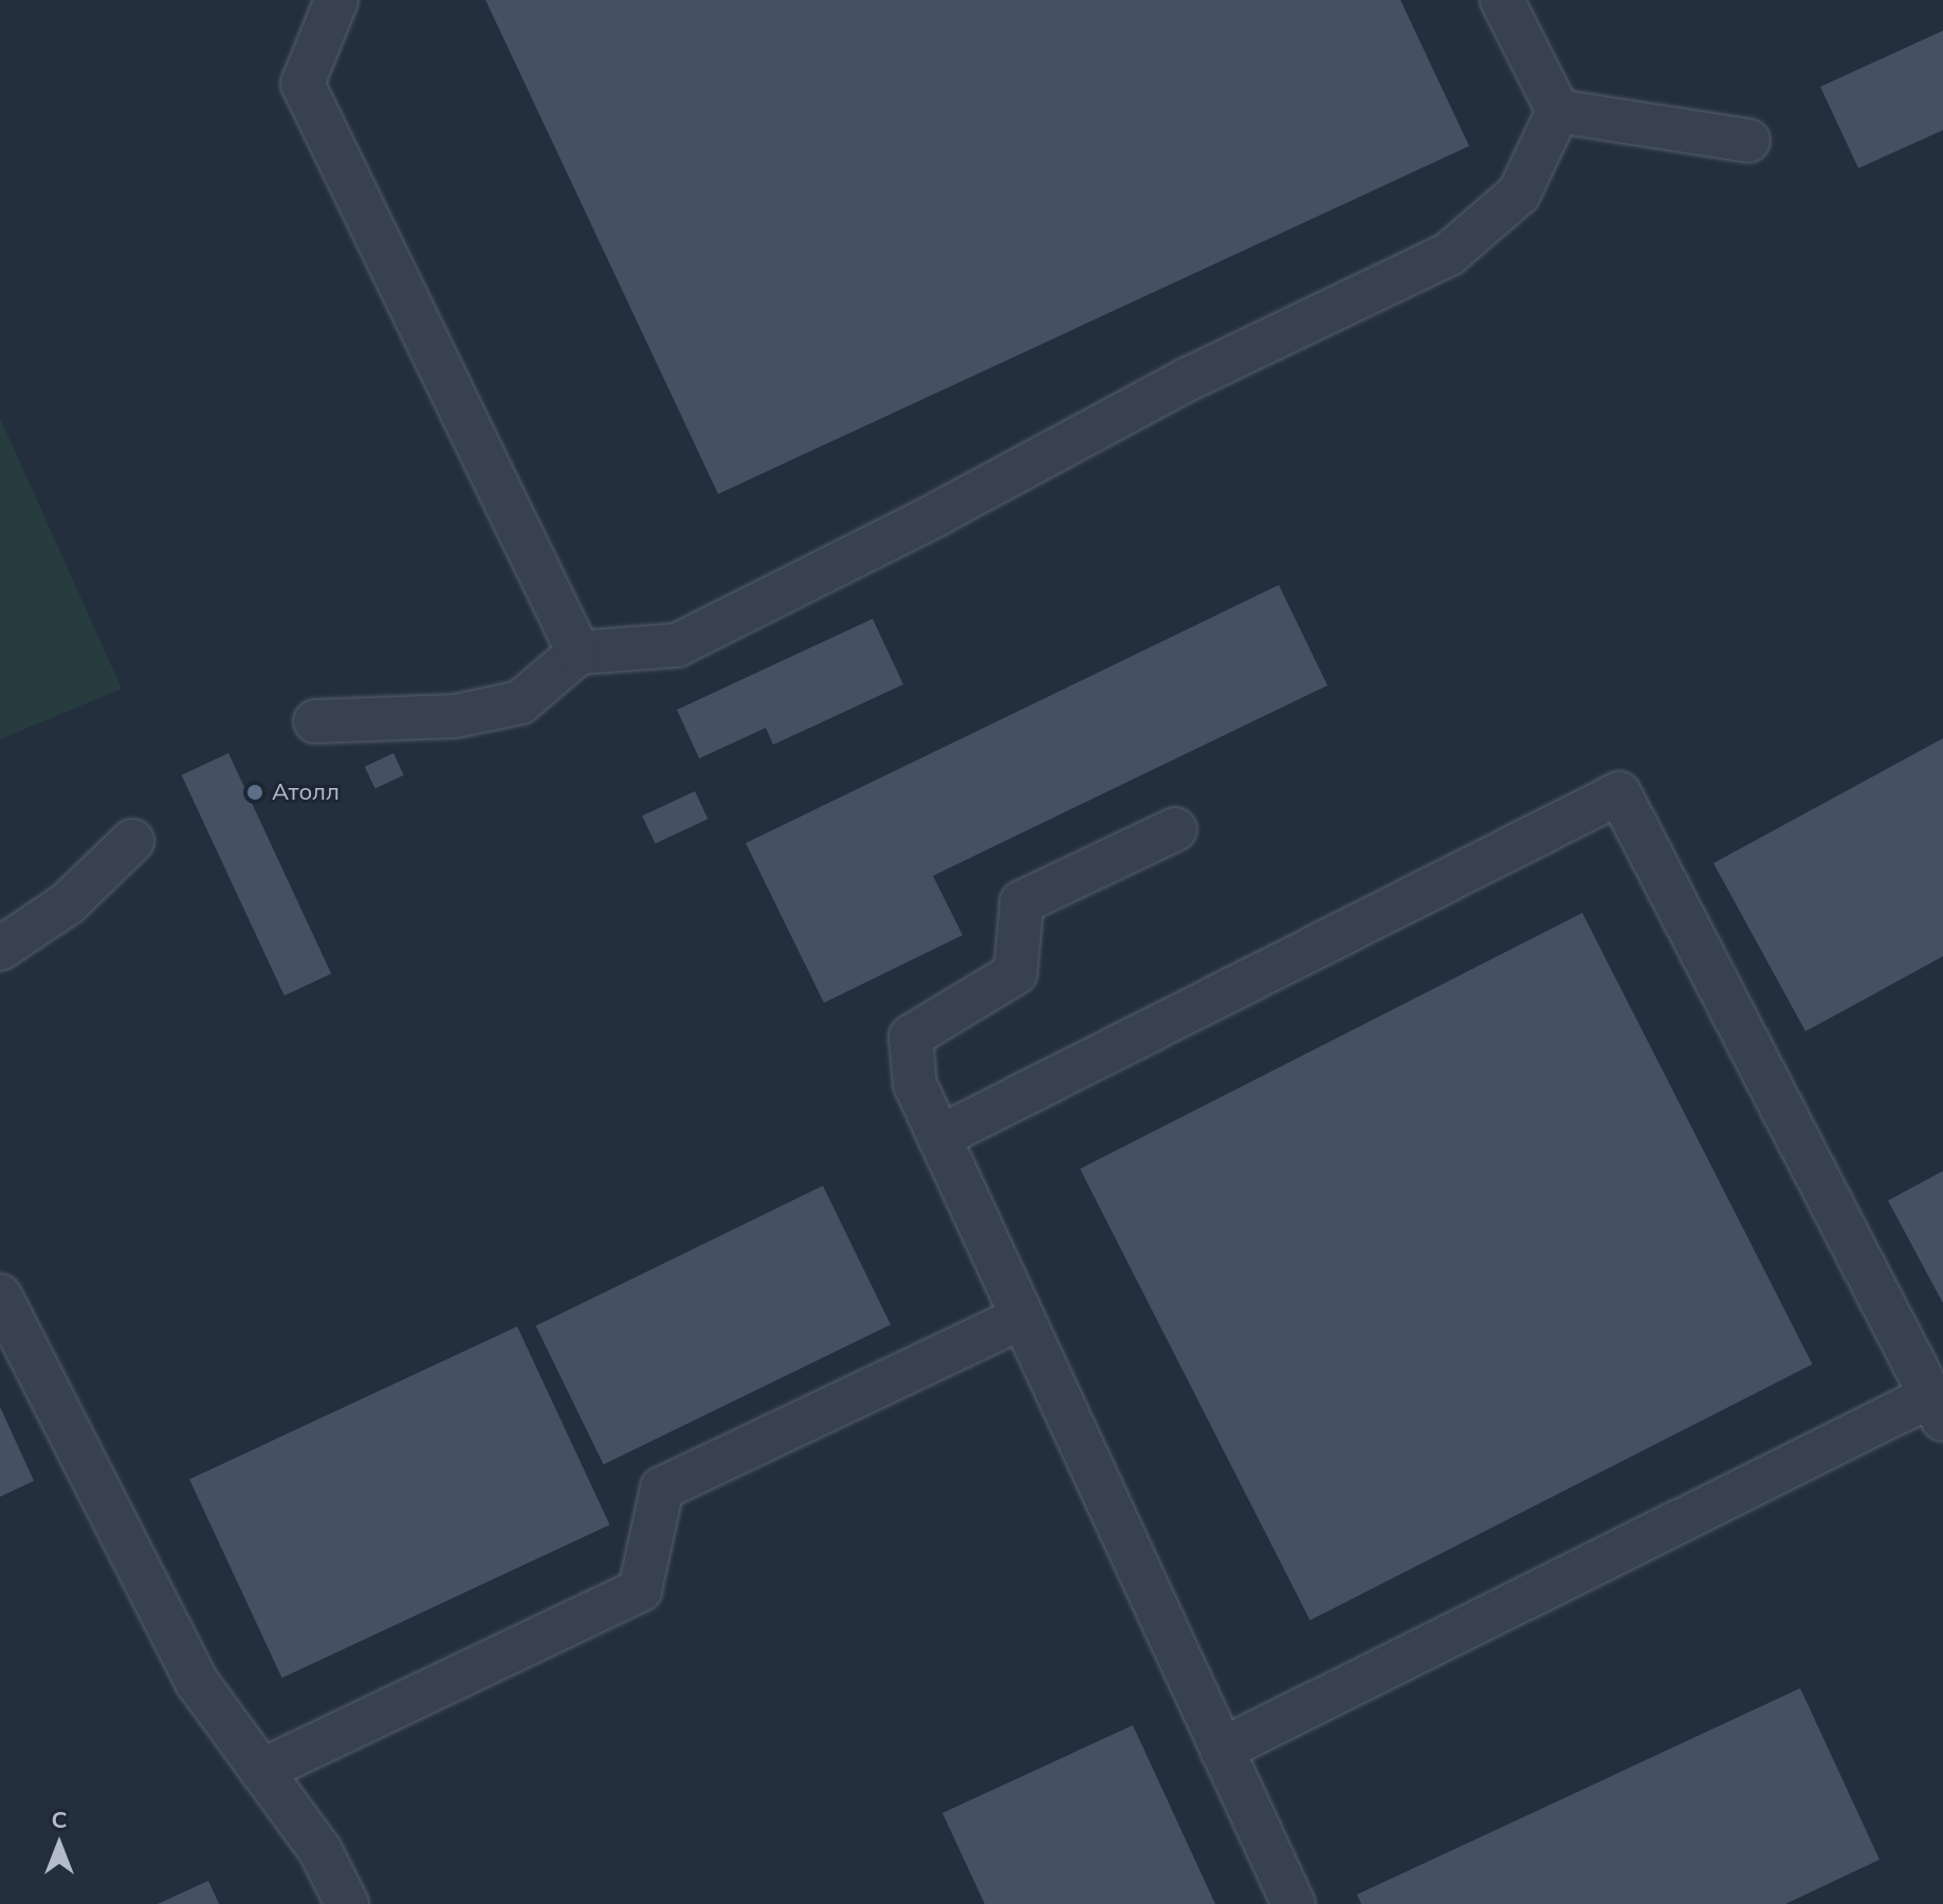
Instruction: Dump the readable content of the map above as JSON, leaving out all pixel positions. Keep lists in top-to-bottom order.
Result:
{
  "places": ["Атолл"],
  "north": "top"
}
